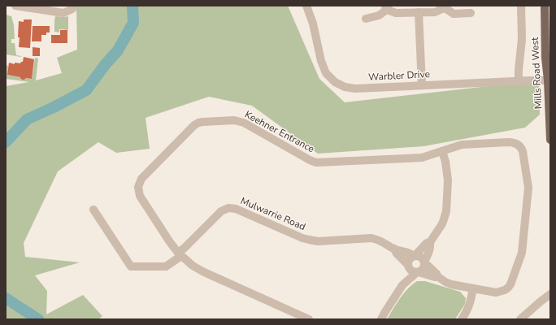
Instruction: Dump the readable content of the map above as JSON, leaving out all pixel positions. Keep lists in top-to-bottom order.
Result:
{
  "streets": {
    "main road": ["Mills Road West"],
    "street": ["Warbler Drive", "Keehner Entrance", "Mulwarrie Road"]
  },
  "crossings": [
    ["Mills Road West", "Warbler Drive"],
    ["Keehner Entrance", "Mulwarrie Road"]
  ]
}
